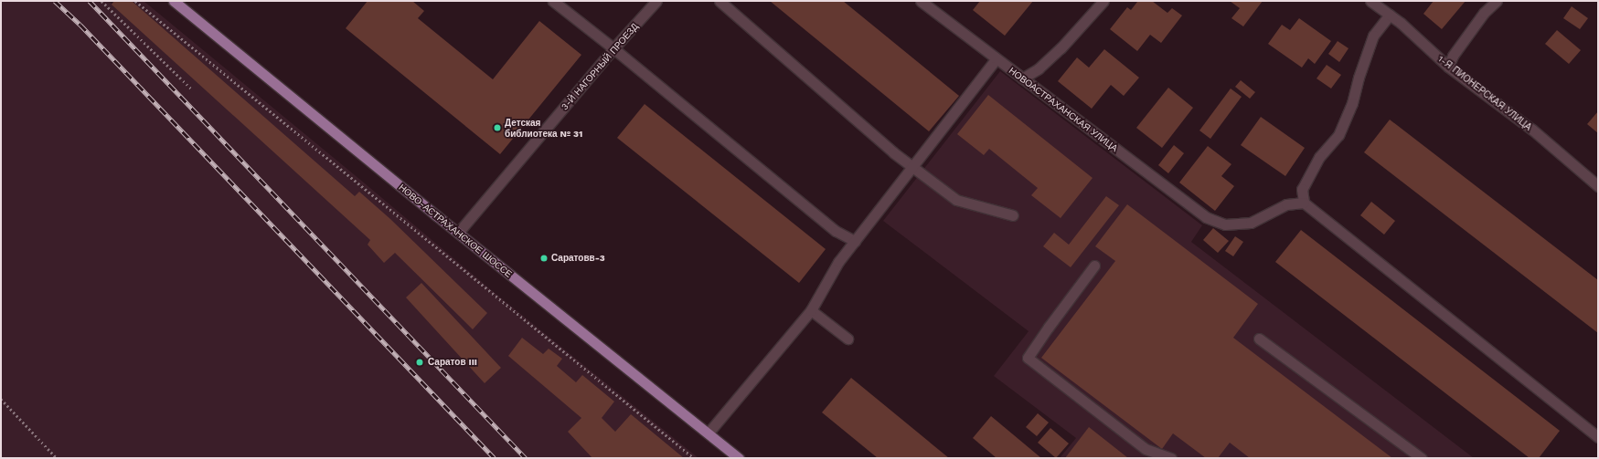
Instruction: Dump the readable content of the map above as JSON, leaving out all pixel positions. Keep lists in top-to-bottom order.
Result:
{
  "streets": {
    "main road": ["НОВО-АСТРАХАНСКОЕ ШОССЕ"],
    "street": ["3-Й НАГОРНЫЙ ПРОЕЗД", "1-Я ПИОНЕРСКАЯ УЛИЦА", "НОВОАСТРАХАНСКАЯ УЛИЦА"]
  },
  "crossings": [
    ["3-Й НАГОРНЫЙ ПРОЕЗД", "НОВО-АСТРАХАНСКОЕ ШОССЕ"]
  ],
  "places": ["Детская библиотека № 31", "Саратовв-3", "Саратов III"]
}
